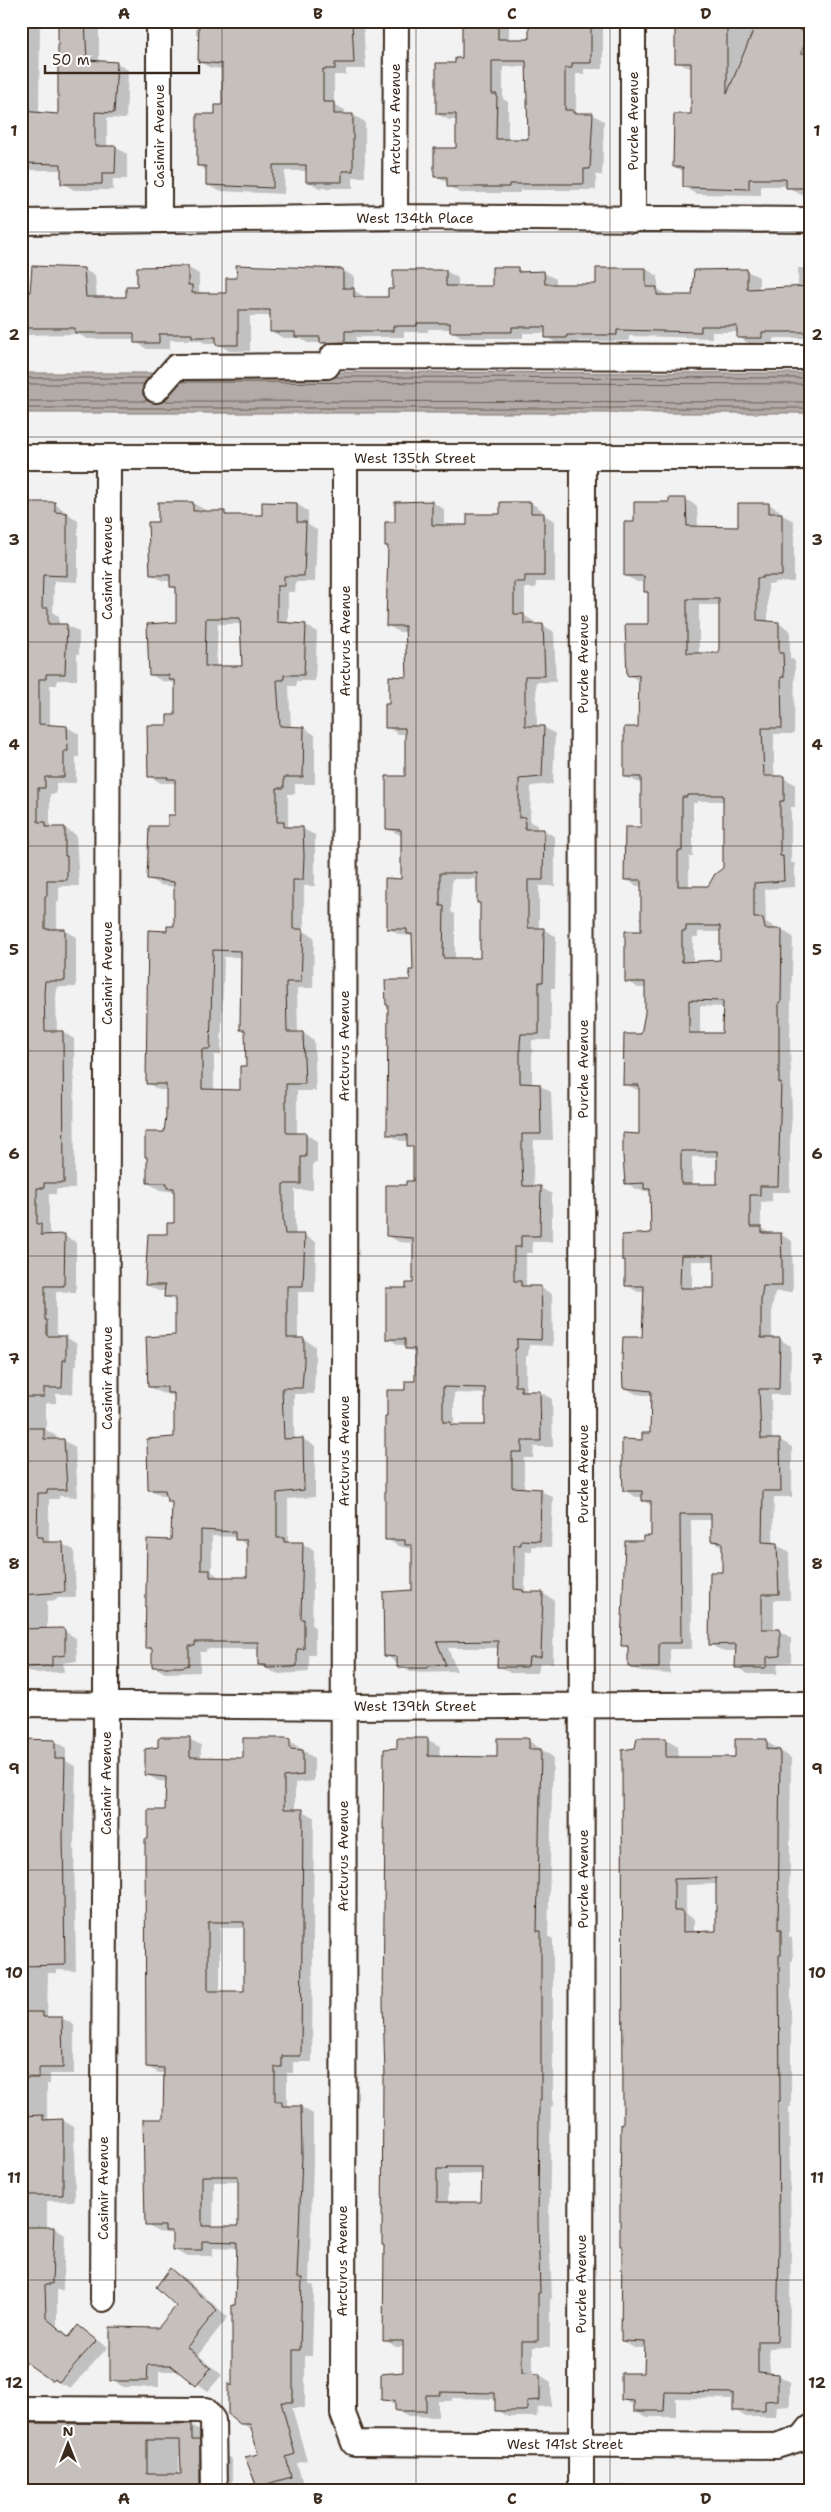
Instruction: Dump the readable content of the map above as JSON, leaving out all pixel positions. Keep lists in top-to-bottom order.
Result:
{
  "streets": {
    "street": [
      "Arcturus Avenue",
      "Purche Avenue",
      "Casimir Avenue",
      "West 134th Place",
      "West 135th Street",
      "West 139th Street",
      "West 141st Street"
    ]
  },
  "crossings": [
    ["Arcturus Avenue", "West 134th Place"],
    ["Arcturus Avenue", "West 135th Street"],
    ["Arcturus Avenue", "West 139th Street"],
    ["Arcturus Avenue", "West 141st Street"],
    ["Purche Avenue", "West 134th Place"],
    ["Purche Avenue", "West 135th Street"],
    ["Purche Avenue", "West 139th Street"],
    ["Purche Avenue", "West 141st Street"],
    ["Casimir Avenue", "West 134th Place"],
    ["Casimir Avenue", "West 135th Street"],
    ["Casimir Avenue", "West 139th Street"]
  ],
  "scale_bar": "50 m",
  "north": "top",
  "grid": {
    "columns": [
      "A",
      "B",
      "C",
      "D"
    ],
    "rows": [
      "1",
      "2",
      "3",
      "4",
      "5",
      "6",
      "7",
      "8",
      "9",
      "10",
      "11",
      "12"
    ]
  }
}
